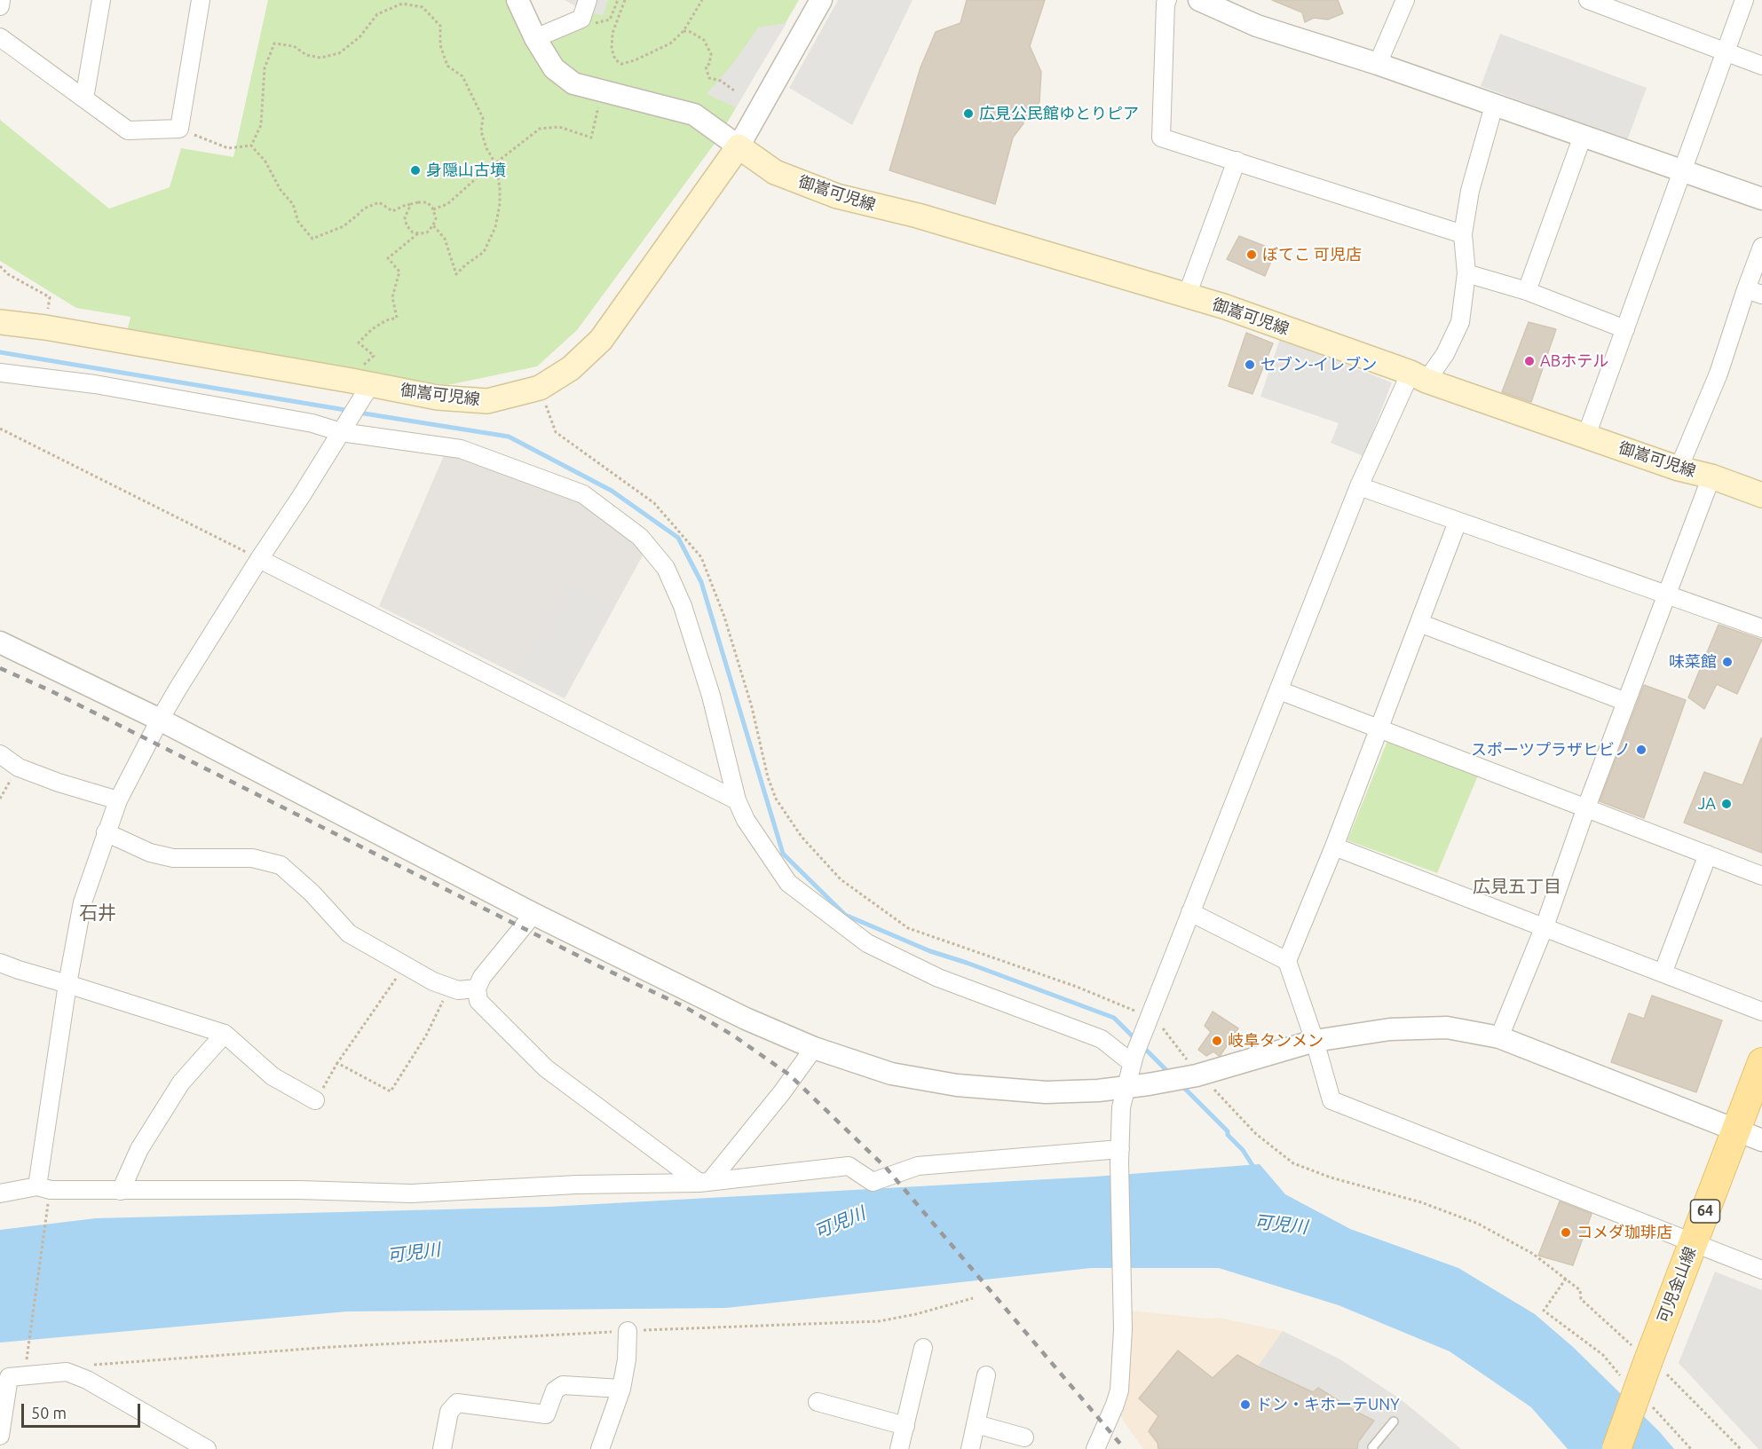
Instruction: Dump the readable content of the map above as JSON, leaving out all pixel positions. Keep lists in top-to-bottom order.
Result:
{
  "streets": {
    "main road": ["御嵩可児線", "64", "可児金山線"]
  },
  "districts": ["広見五丁目", "石井"],
  "water": ["可児川"],
  "places": [
    "広見公民館ゆとりピア",
    "身隠山古墳",
    "ぼてこ 可児店",
    "ABホテル",
    "セブン-イレブン",
    "味菜館",
    "スポーツプラザヒビノ",
    "JA",
    "岐阜タンメン",
    "コメダ珈琲店",
    "ドン・キホーテUNY"
  ],
  "scale_bar": "50 m"
}
